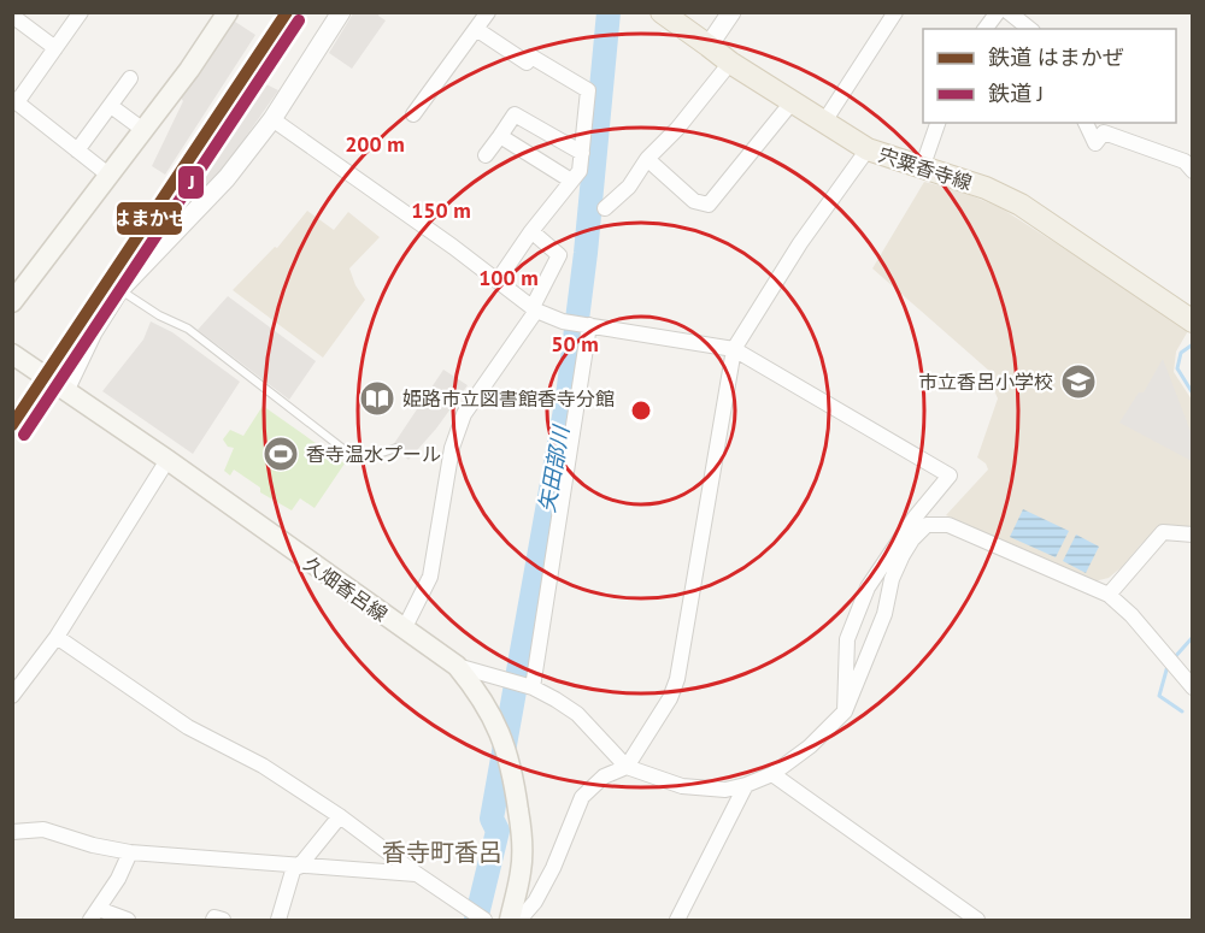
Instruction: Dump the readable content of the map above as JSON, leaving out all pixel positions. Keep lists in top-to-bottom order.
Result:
{
  "streets": {
    "main road": ["宍粟香寺線", "久畑香呂線"]
  },
  "districts": ["香寺町香呂"],
  "water": ["矢田部川"],
  "places": {
    "school or university": ["市立香呂小学校"],
    "library": ["姫路市立図書館香寺分館"],
    "sports": ["香寺温水プール"]
  },
  "lines": ["rail line はまかぜ", "rail line J"],
  "legend": ["鉄道 はまかぜ", "鉄道 J"],
  "rings": [
    "200 m",
    "150 m",
    "100 m",
    "50 m"
  ]
}
